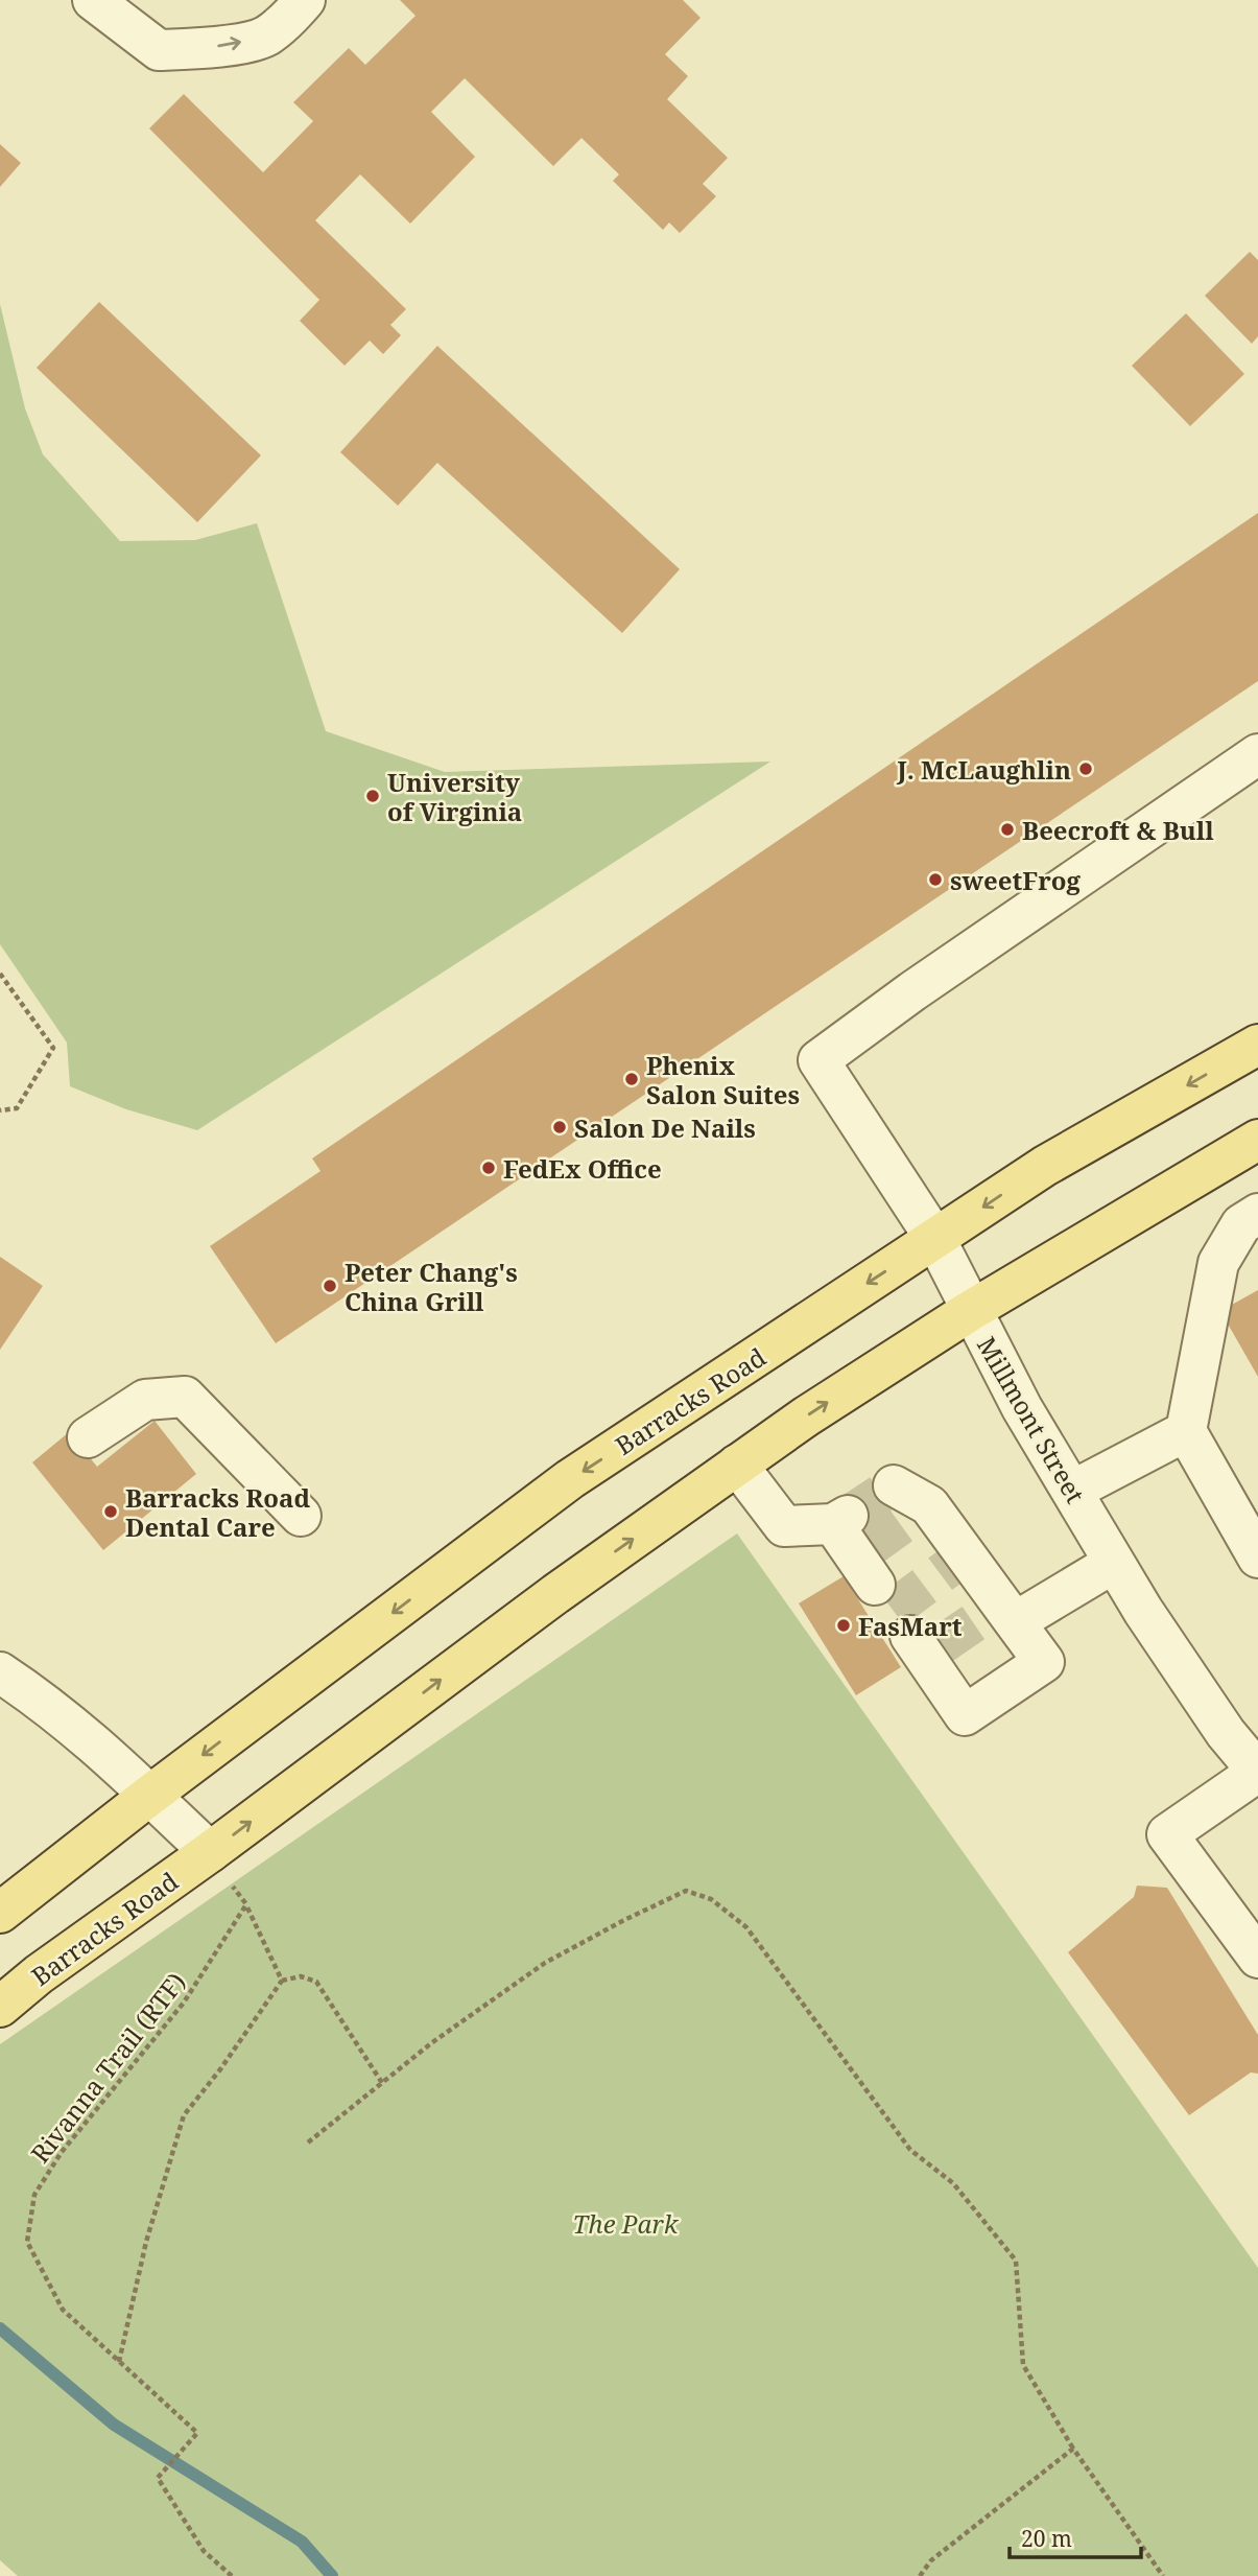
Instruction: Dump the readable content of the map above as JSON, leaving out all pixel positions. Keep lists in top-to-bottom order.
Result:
{
  "streets": {
    "main road": ["Barracks Road"],
    "street": ["Millmont Street"],
    "path": ["Rivanna Trail (RTF)"]
  },
  "crossings": [
    ["Barracks Road", "Millmont Street"]
  ],
  "parks": ["The Park"],
  "places": [
    "J. McLaughlin",
    "University of Virginia",
    "Beecroft & Bull",
    "sweetFrog",
    "Phenix Salon Suites",
    "Salon De Nails",
    "FedEx Office",
    "Peter Chang's China Grill",
    "Barracks Road Dental Care",
    "FasMart"
  ],
  "scale_bar": "20 m"
}
